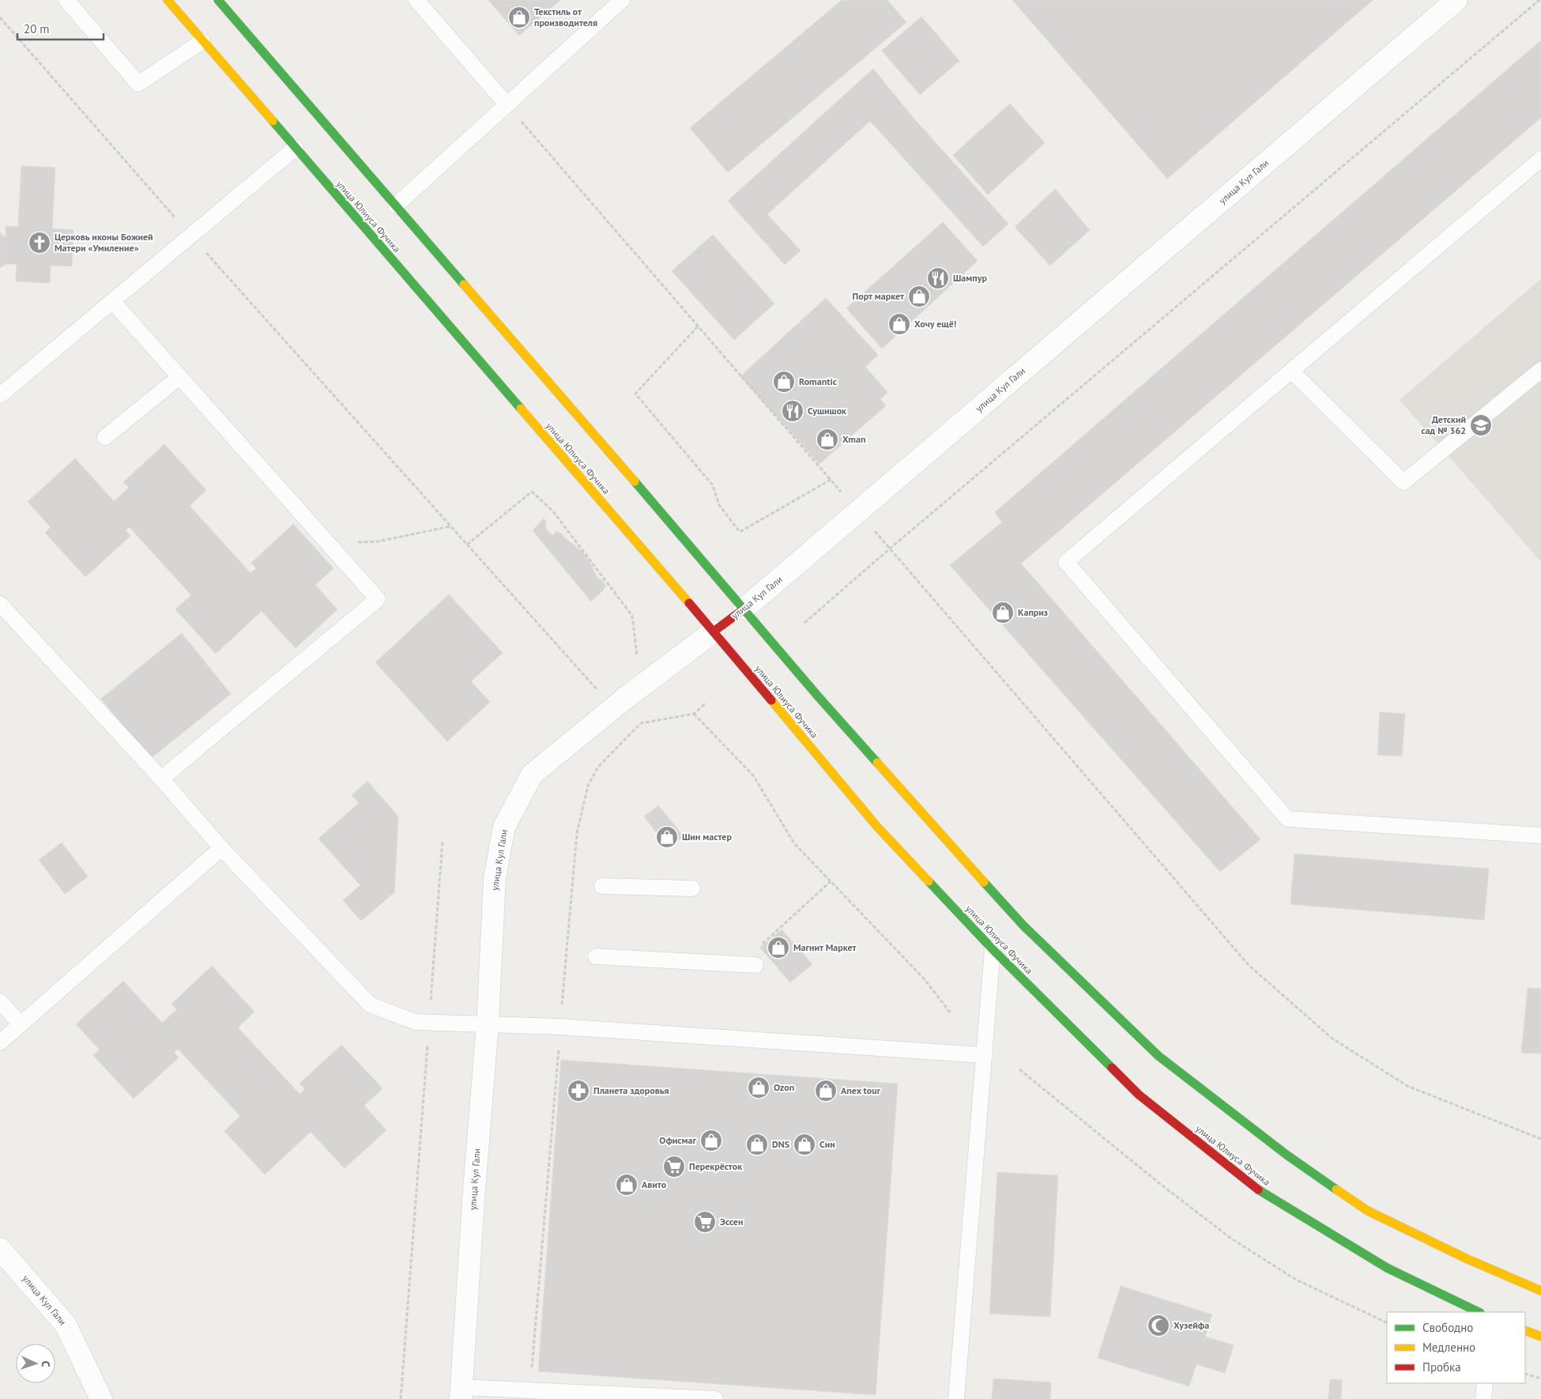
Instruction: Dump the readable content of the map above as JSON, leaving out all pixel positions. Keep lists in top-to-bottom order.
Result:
{
  "streets": {
    "main road": ["улица Кул Гали", "улица Юлиуса Фучика"]
  },
  "crossings": [
    ["улица Кул Гали", "улица Юлиуса Фучика"]
  ],
  "places": {
    "shop": [
      "Текстиль от производителя",
      "Порт маркет",
      "Хочу ещё!",
      "Romantic",
      "Xman",
      "Каприз",
      "Шин мастер",
      "Магнит Маркет",
      "Ozon",
      "Anex tour",
      "Офисмаг",
      "DNS",
      "Син",
      "Авито"
    ],
    "church": ["Церковь иконы Божией Матери «Умиление»"],
    "restaurant": ["Шампур", "Сушишок"],
    "school or university": ["Детский сад № 362"],
    "pharmacy": ["Планета здоровья"],
    "supermarket": ["Перекрёсток", "Эссен"],
    "mosque": ["Хузейфа"]
  },
  "legend": ["Свободно", "Медленно", "Пробка"],
  "scale_bar": "20 m",
  "north": "right"
}
